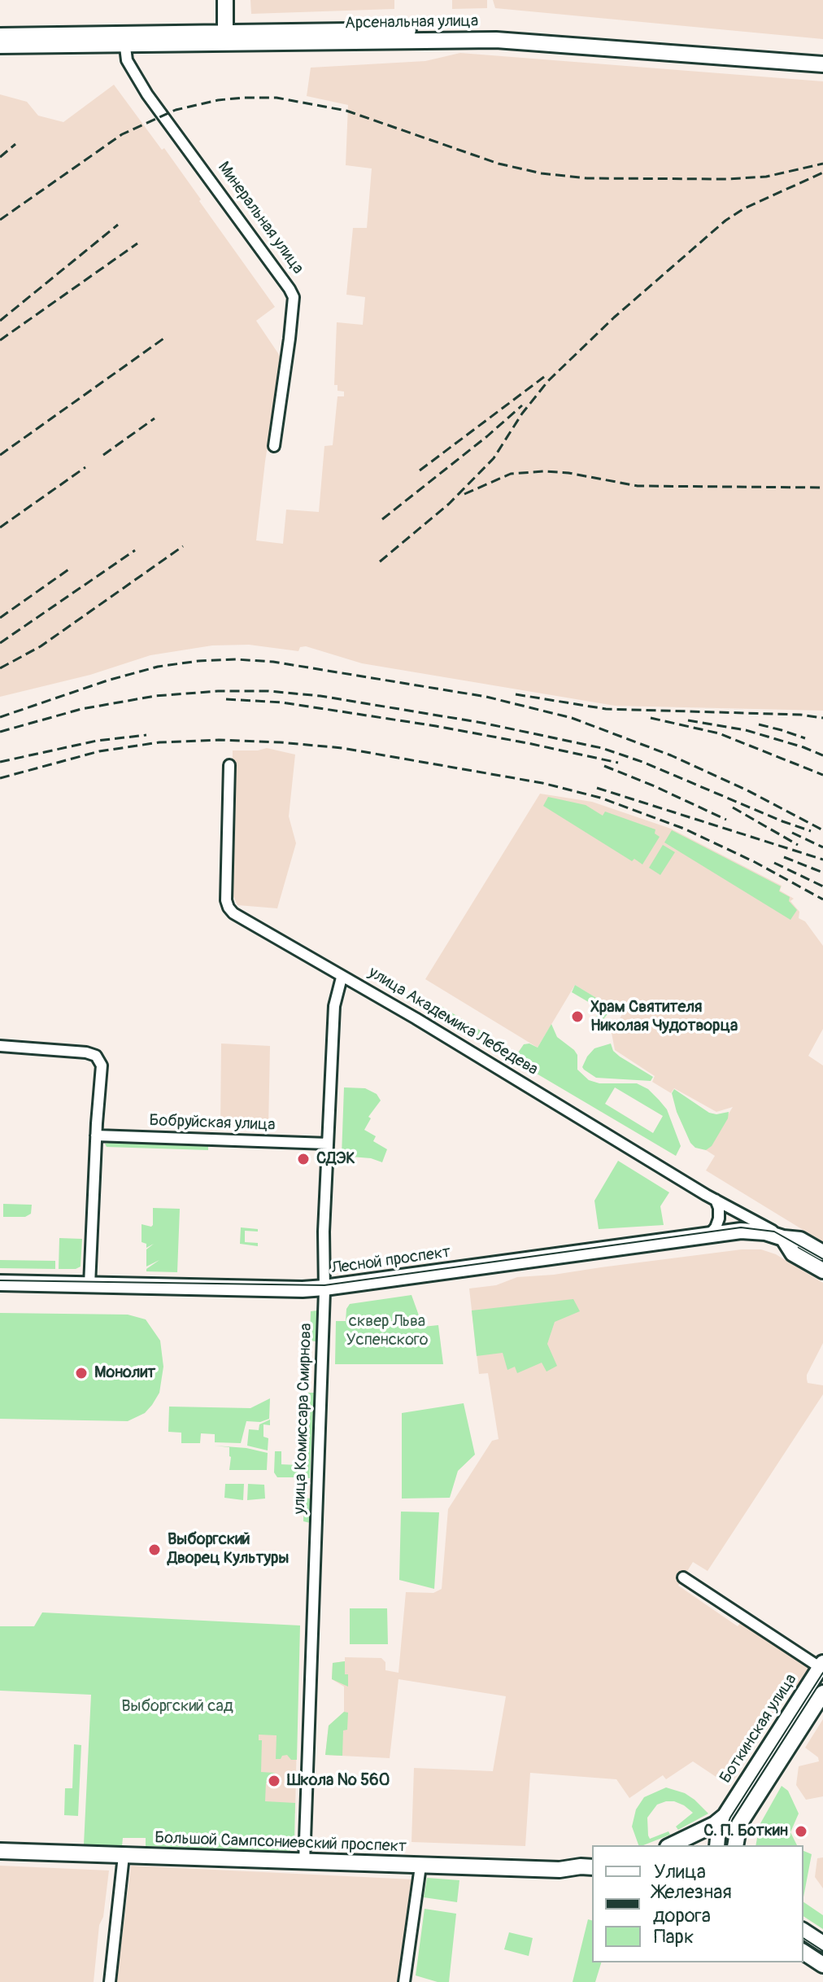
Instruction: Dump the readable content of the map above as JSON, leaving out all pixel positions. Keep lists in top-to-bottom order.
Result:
{
  "streets": {
    "main road": [
      "Арсенальная улица",
      "улица Академика Лебедева",
      "Лесной проспект",
      "Боткинская улица",
      "Большой Сампсониевский проспект"
    ],
    "street": ["Минеральная улица", "Бобруйская улица", "улица Комиссара Смирнова"]
  },
  "crossings": [
    ["Арсенальная улица", "Минеральная улица"],
    ["улица Академика Лебедева", "Лесной проспект"],
    ["улица Академика Лебедева", "улица Комиссара Смирнова"],
    ["Бобруйская улица", "улица Комиссара Смирнова"],
    ["Лесной проспект", "улица Комиссара Смирнова"],
    ["улица Комиссара Смирнова", "Большой Сампсониевский проспект"]
  ],
  "parks": ["сквер Льва Успенского", "Выборгский сад"],
  "places": [
    "Храм Святителя Николая Чудотворца",
    "СДЭК",
    "Монолит",
    "Выборгский Дворец Культуры",
    "Школа № 560",
    "С. П. Боткин"
  ],
  "legend": ["Улица", "Железная дорога", "Парк"]
}
